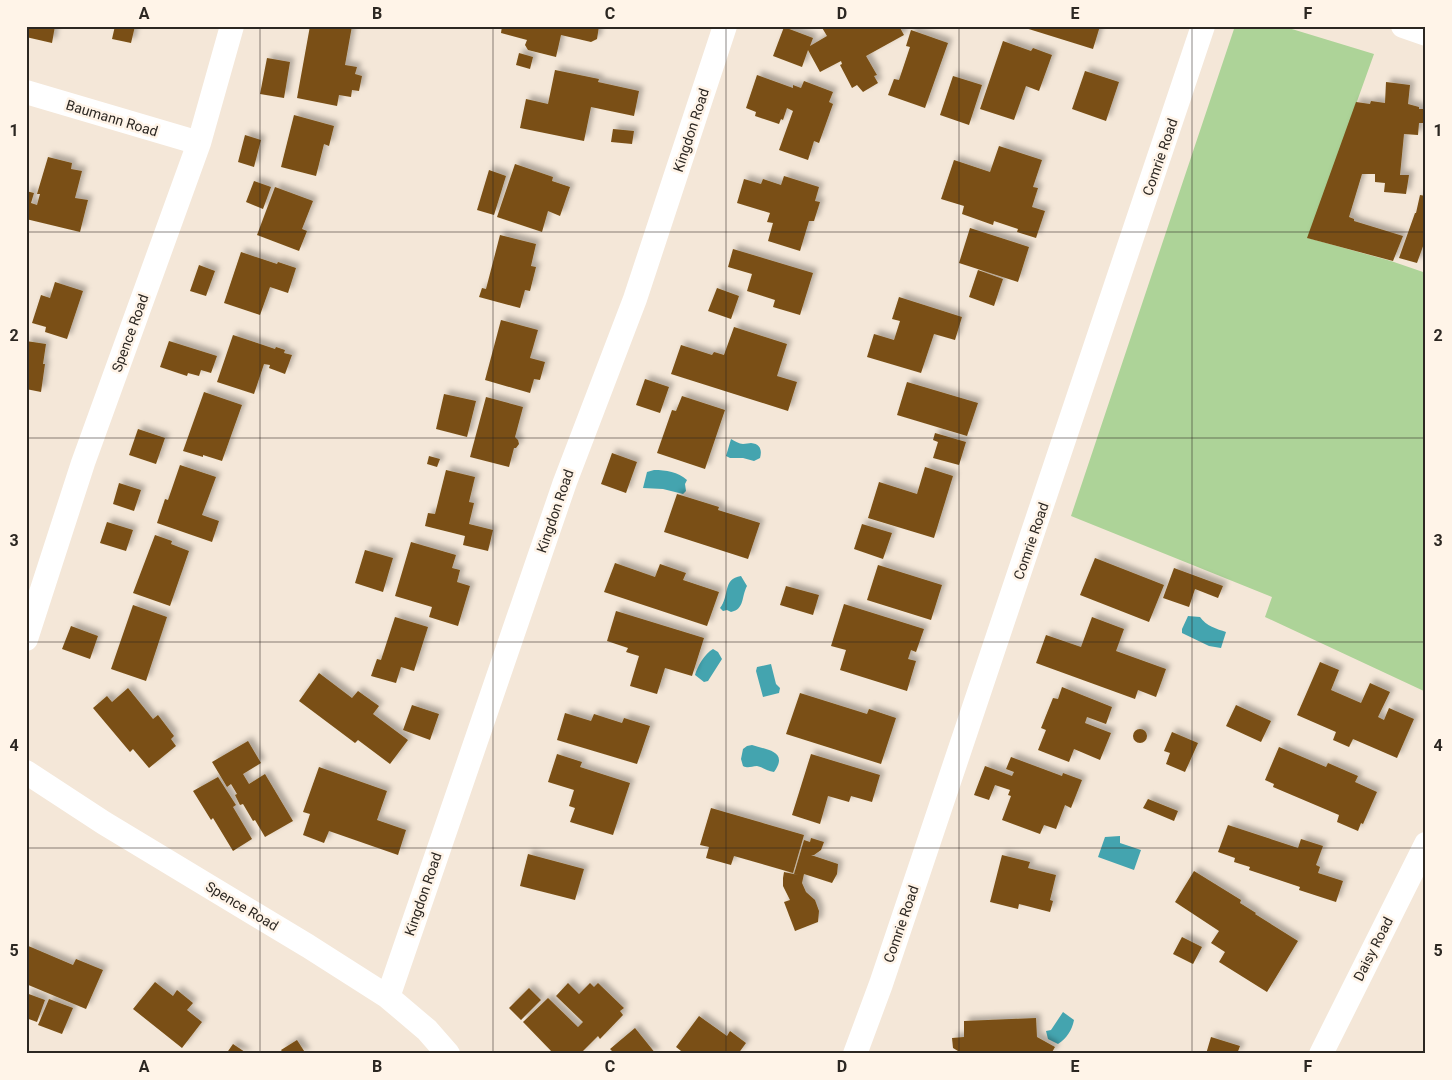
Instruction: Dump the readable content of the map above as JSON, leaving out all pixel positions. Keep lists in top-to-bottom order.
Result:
{
  "streets": {
    "street": [
      "Baumann Road",
      "Kingdon Road",
      "Comrie Road",
      "Spence Road",
      "Daisy Road"
    ]
  },
  "crossings": [
    ["Baumann Road", "Spence Road"],
    ["Kingdon Road", "Spence Road"]
  ],
  "grid": {
    "columns": [
      "A",
      "B",
      "C",
      "D",
      "E",
      "F"
    ],
    "rows": [
      "1",
      "2",
      "3",
      "4",
      "5"
    ]
  }
}
